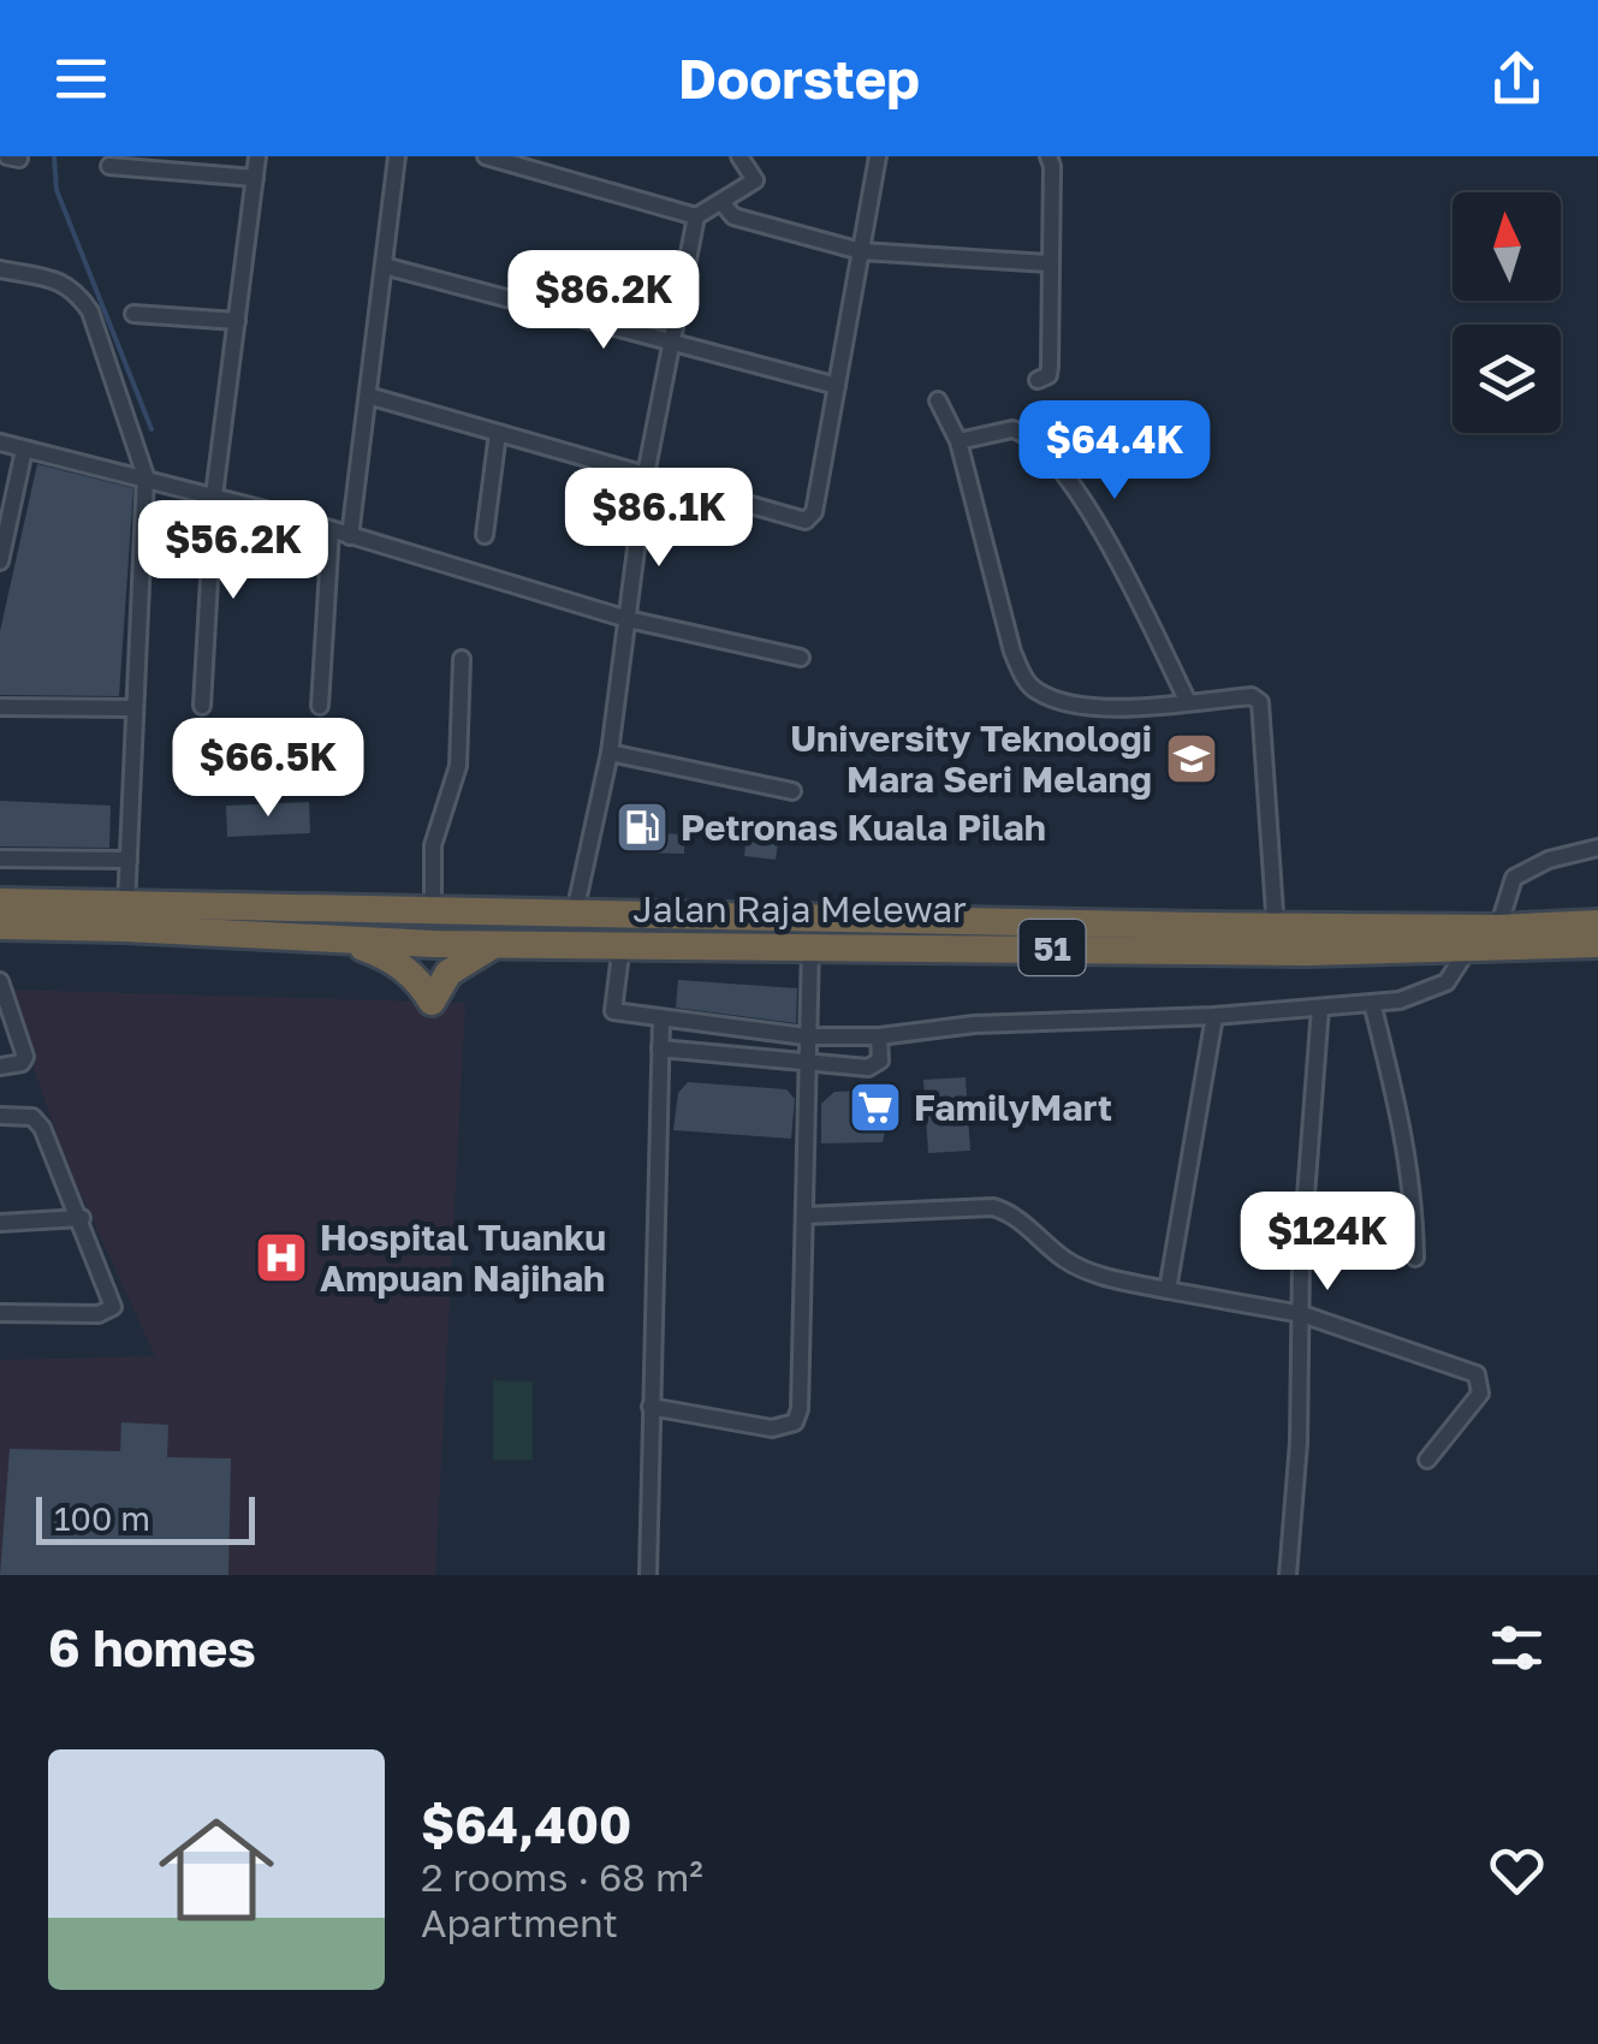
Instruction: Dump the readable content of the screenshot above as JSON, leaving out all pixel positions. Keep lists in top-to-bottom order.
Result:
{
  "streets": {
    "highway": ["Jalan Raja Melewar", "51"]
  },
  "places": {
    "school or university": ["University Teknologi Mara Seri Melang"],
    "fuel station": ["Petronas Kuala Pilah"],
    "supermarket": ["FamilyMart"],
    "hospital": ["Hospital Tuanku Ampuan Najihah"]
  },
  "scale_bar": "100 m",
  "north": "top",
  "page": {
    "header": "Doorstep",
    "price": [
      "$86.2K",
      "$64.4K",
      "$86.1K",
      "$56.2K",
      "$66.5K",
      "$124K"
    ],
    "scale": "100 m",
    "heading": "6 homes",
    "list": [
      {
        "name": "$64,400",
        "note": "2 rooms · 68 m² · Apartment"
      }
    ]
  }
}
